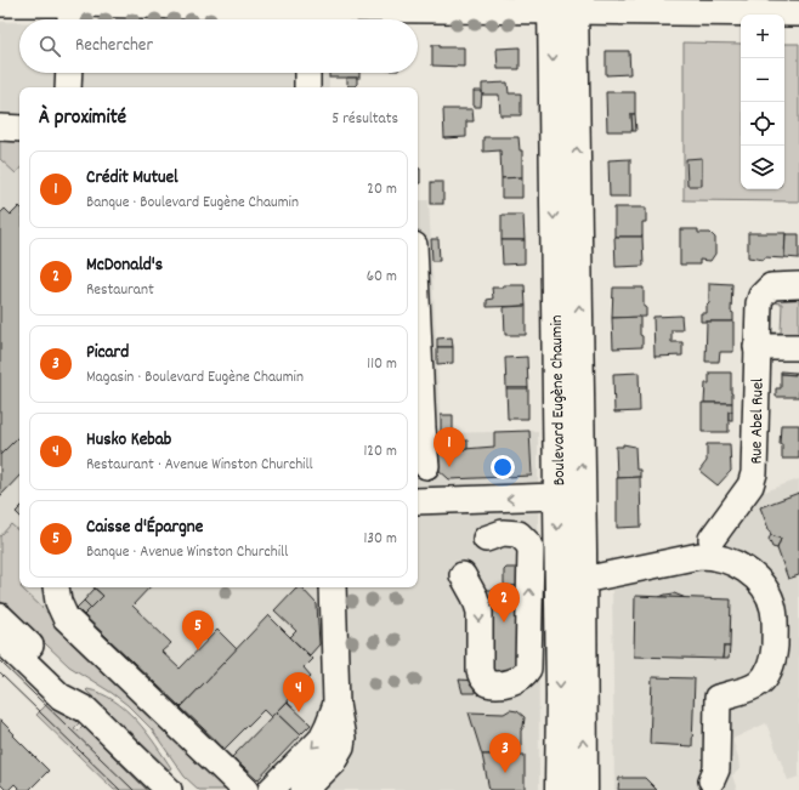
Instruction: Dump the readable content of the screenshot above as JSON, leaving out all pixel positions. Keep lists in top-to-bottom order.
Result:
{
  "streets": {
    "main road": ["Boulevard Eugène Chaumin"],
    "street": ["Rue Abel Ruel"]
  },
  "page": {
    "map_buttons": ["+", "−"],
    "search": "Rechercher",
    "heading": ["À proximité", "5 résultats"],
    "list": [
      {
        "mark": "1",
        "name": "Crédit Mutuel",
        "note": "Banque · Boulevard Eugène Chaumin",
        "value": "20 m"
      },
      {
        "mark": "2",
        "name": "McDonald's",
        "note": "Restaurant",
        "value": "60 m"
      },
      {
        "mark": "3",
        "name": "Picard",
        "note": "Magasin · Boulevard Eugène Chaumin",
        "value": "110 m"
      },
      {
        "mark": "4",
        "name": "Husko Kebab",
        "note": "Restaurant · Avenue Winston Churchill",
        "value": "120 m"
      },
      {
        "mark": "5",
        "name": "Caisse d'Épargne",
        "note": "Banque · Avenue Winston Churchill",
        "value": "130 m"
      }
    ],
    "pins": [
      "1",
      "2",
      "5",
      "4",
      "3"
    ]
  }
}
